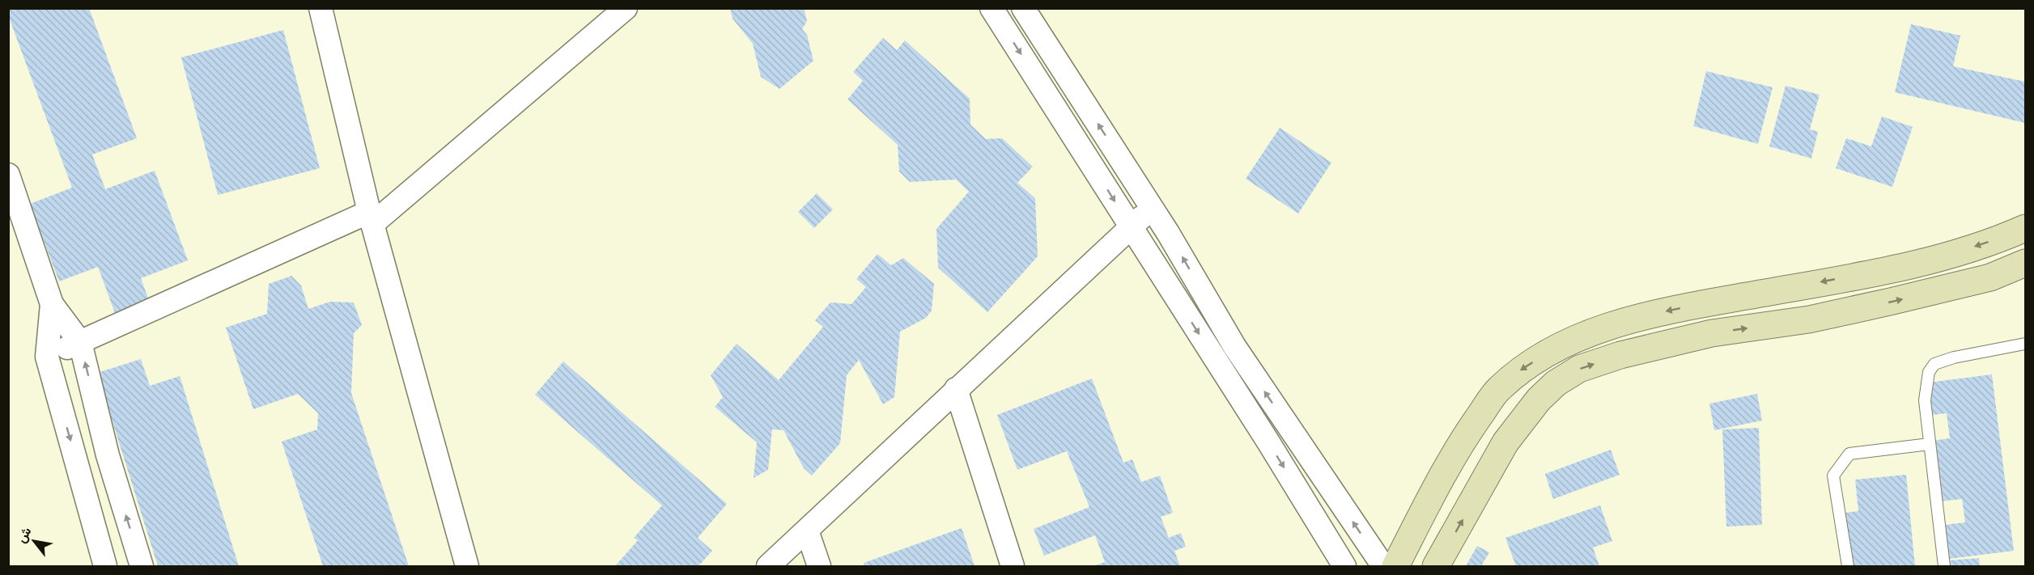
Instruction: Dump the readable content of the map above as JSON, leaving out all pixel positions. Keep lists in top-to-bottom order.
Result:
{
  "north": "top left"
}
